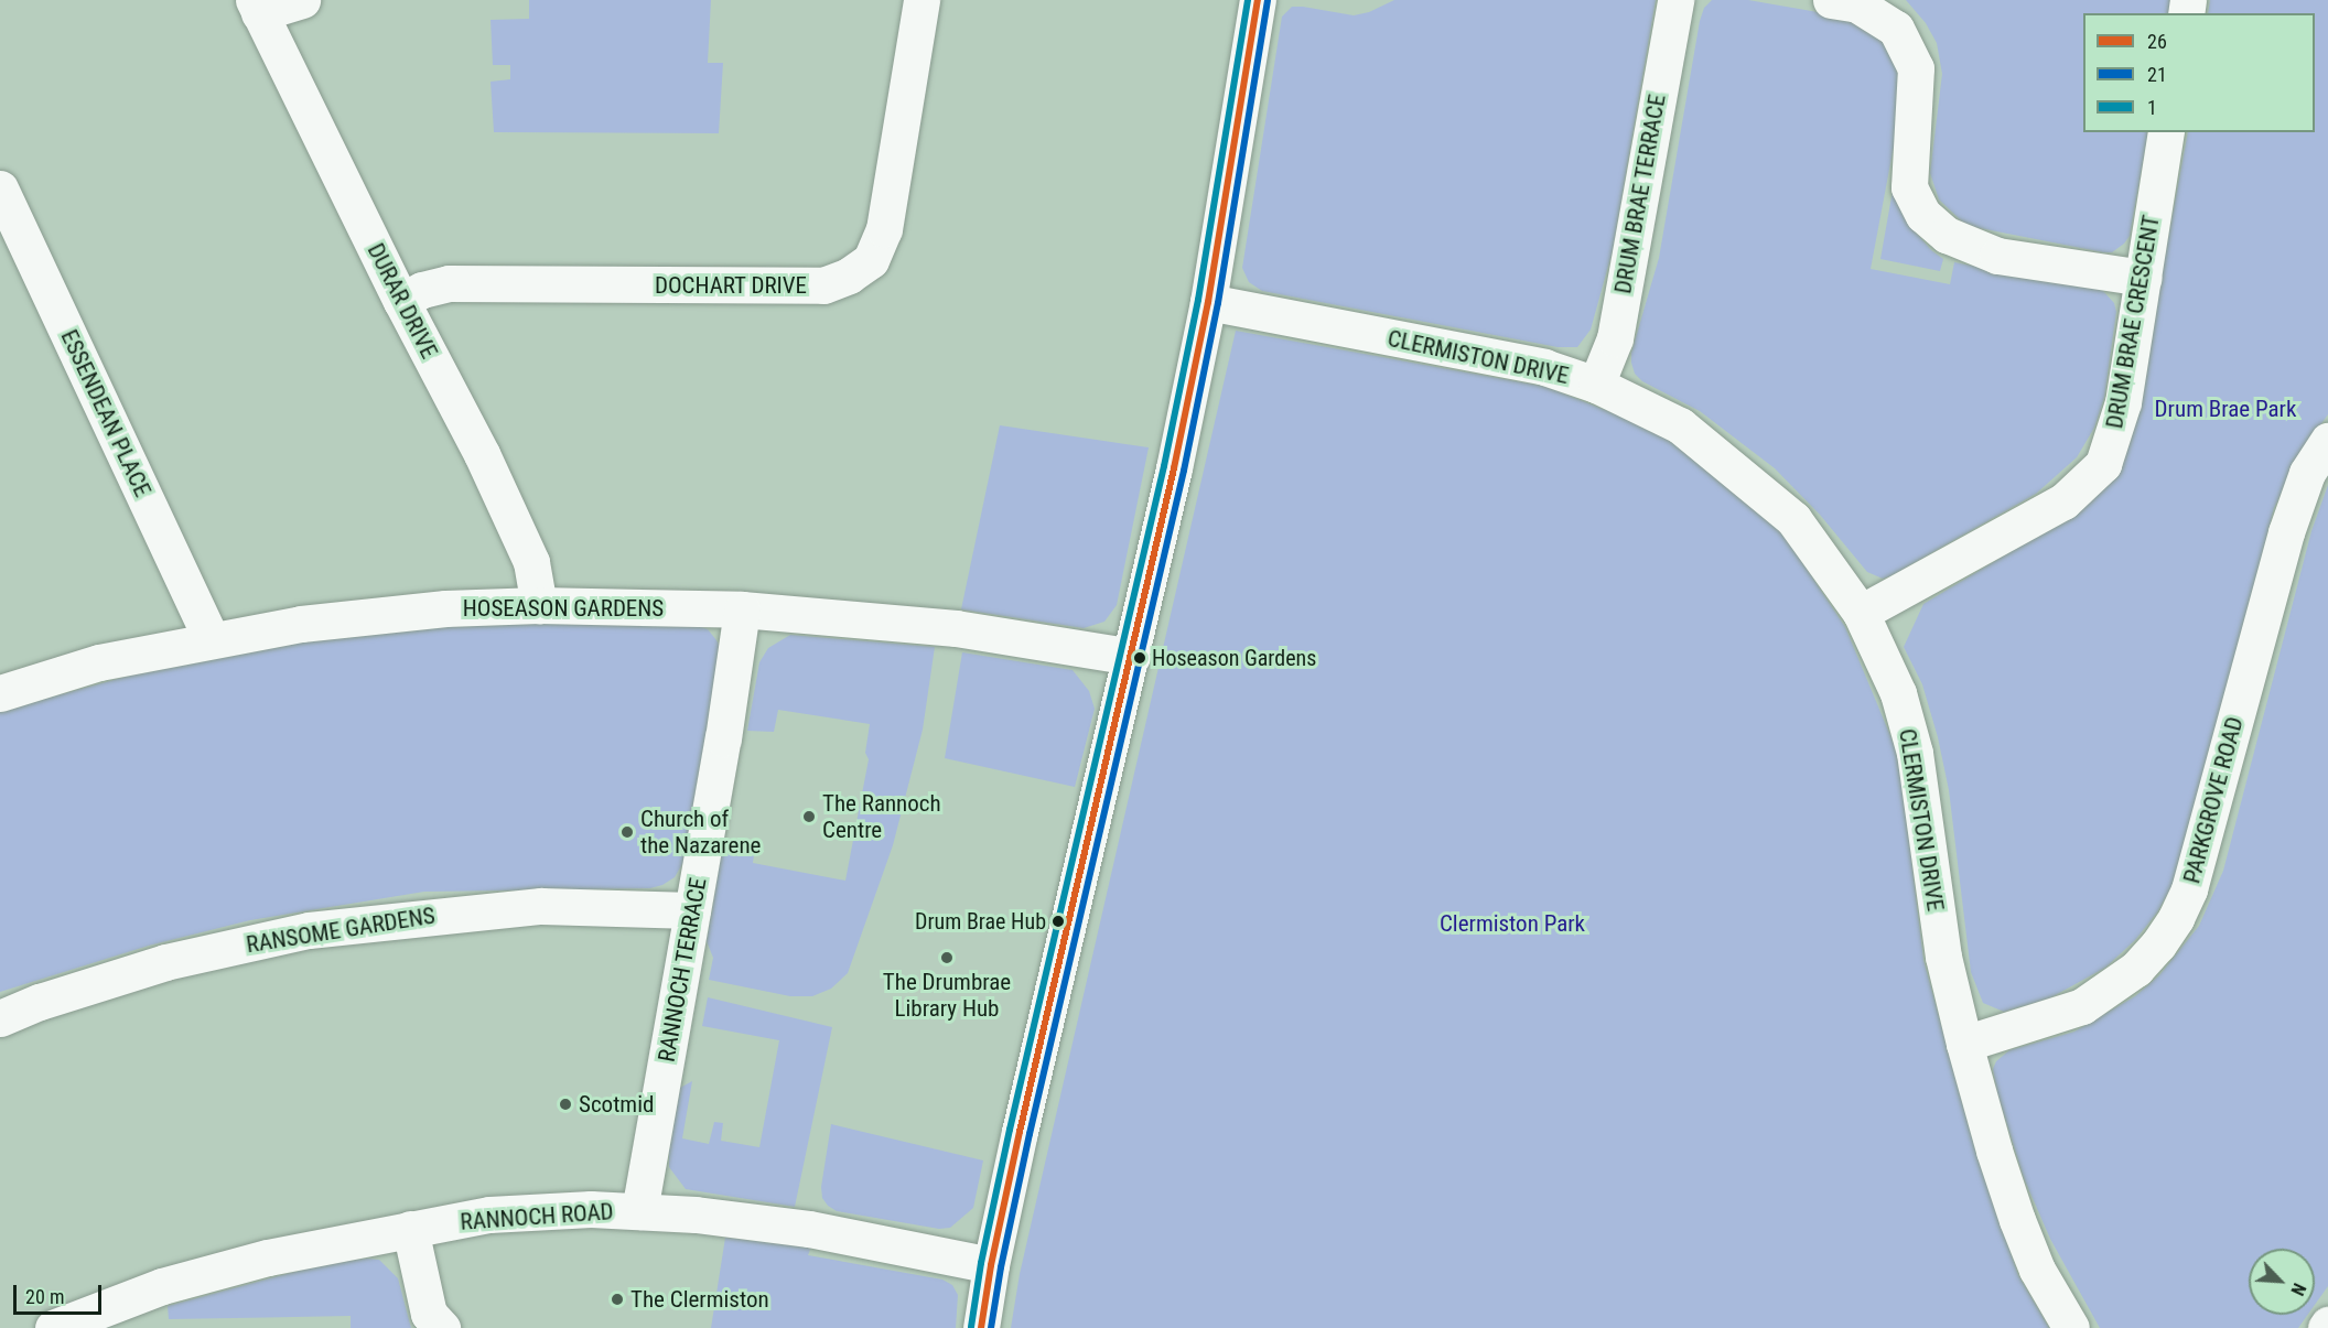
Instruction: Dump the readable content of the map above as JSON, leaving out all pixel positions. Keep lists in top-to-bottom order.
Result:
{
  "streets": {
    "street": [
      "DRUM BRAE TERRACE",
      "DOCHART DRIVE",
      "DURAR DRIVE",
      "DRUM BRAE CRESCENT",
      "CLERMISTON DRIVE",
      "ESSENDEAN PLACE",
      "HOSEASON GARDENS",
      "PARKGROVE ROAD",
      "RANSOME GARDENS",
      "RANNOCH TERRACE",
      "RANNOCH ROAD"
    ]
  },
  "crossings": [
    ["DRUM BRAE TERRACE", "CLERMISTON DRIVE"],
    ["DOCHART DRIVE", "DURAR DRIVE"],
    ["DURAR DRIVE", "HOSEASON GARDENS"],
    ["DRUM BRAE CRESCENT", "CLERMISTON DRIVE"],
    ["CLERMISTON DRIVE", "PARKGROVE ROAD"],
    ["ESSENDEAN PLACE", "HOSEASON GARDENS"],
    ["HOSEASON GARDENS", "RANNOCH TERRACE"],
    ["RANSOME GARDENS", "RANNOCH TERRACE"],
    ["RANNOCH TERRACE", "RANNOCH ROAD"]
  ],
  "parks": ["Drum Brae Park", "Clermiston Park"],
  "places": [
    "Hoseason Gardens",
    "The Rannoch Centre",
    "Church of the Nazarene",
    "Drum Brae Hub",
    "The Drumbrae Library Hub",
    "Scotmid",
    "The Clermiston"
  ],
  "lines": ["transit line 26", "transit line 1", "transit line 21"],
  "legend": ["26", "21", "1"],
  "scale_bar": "20 m",
  "north": "bottom right"
}
